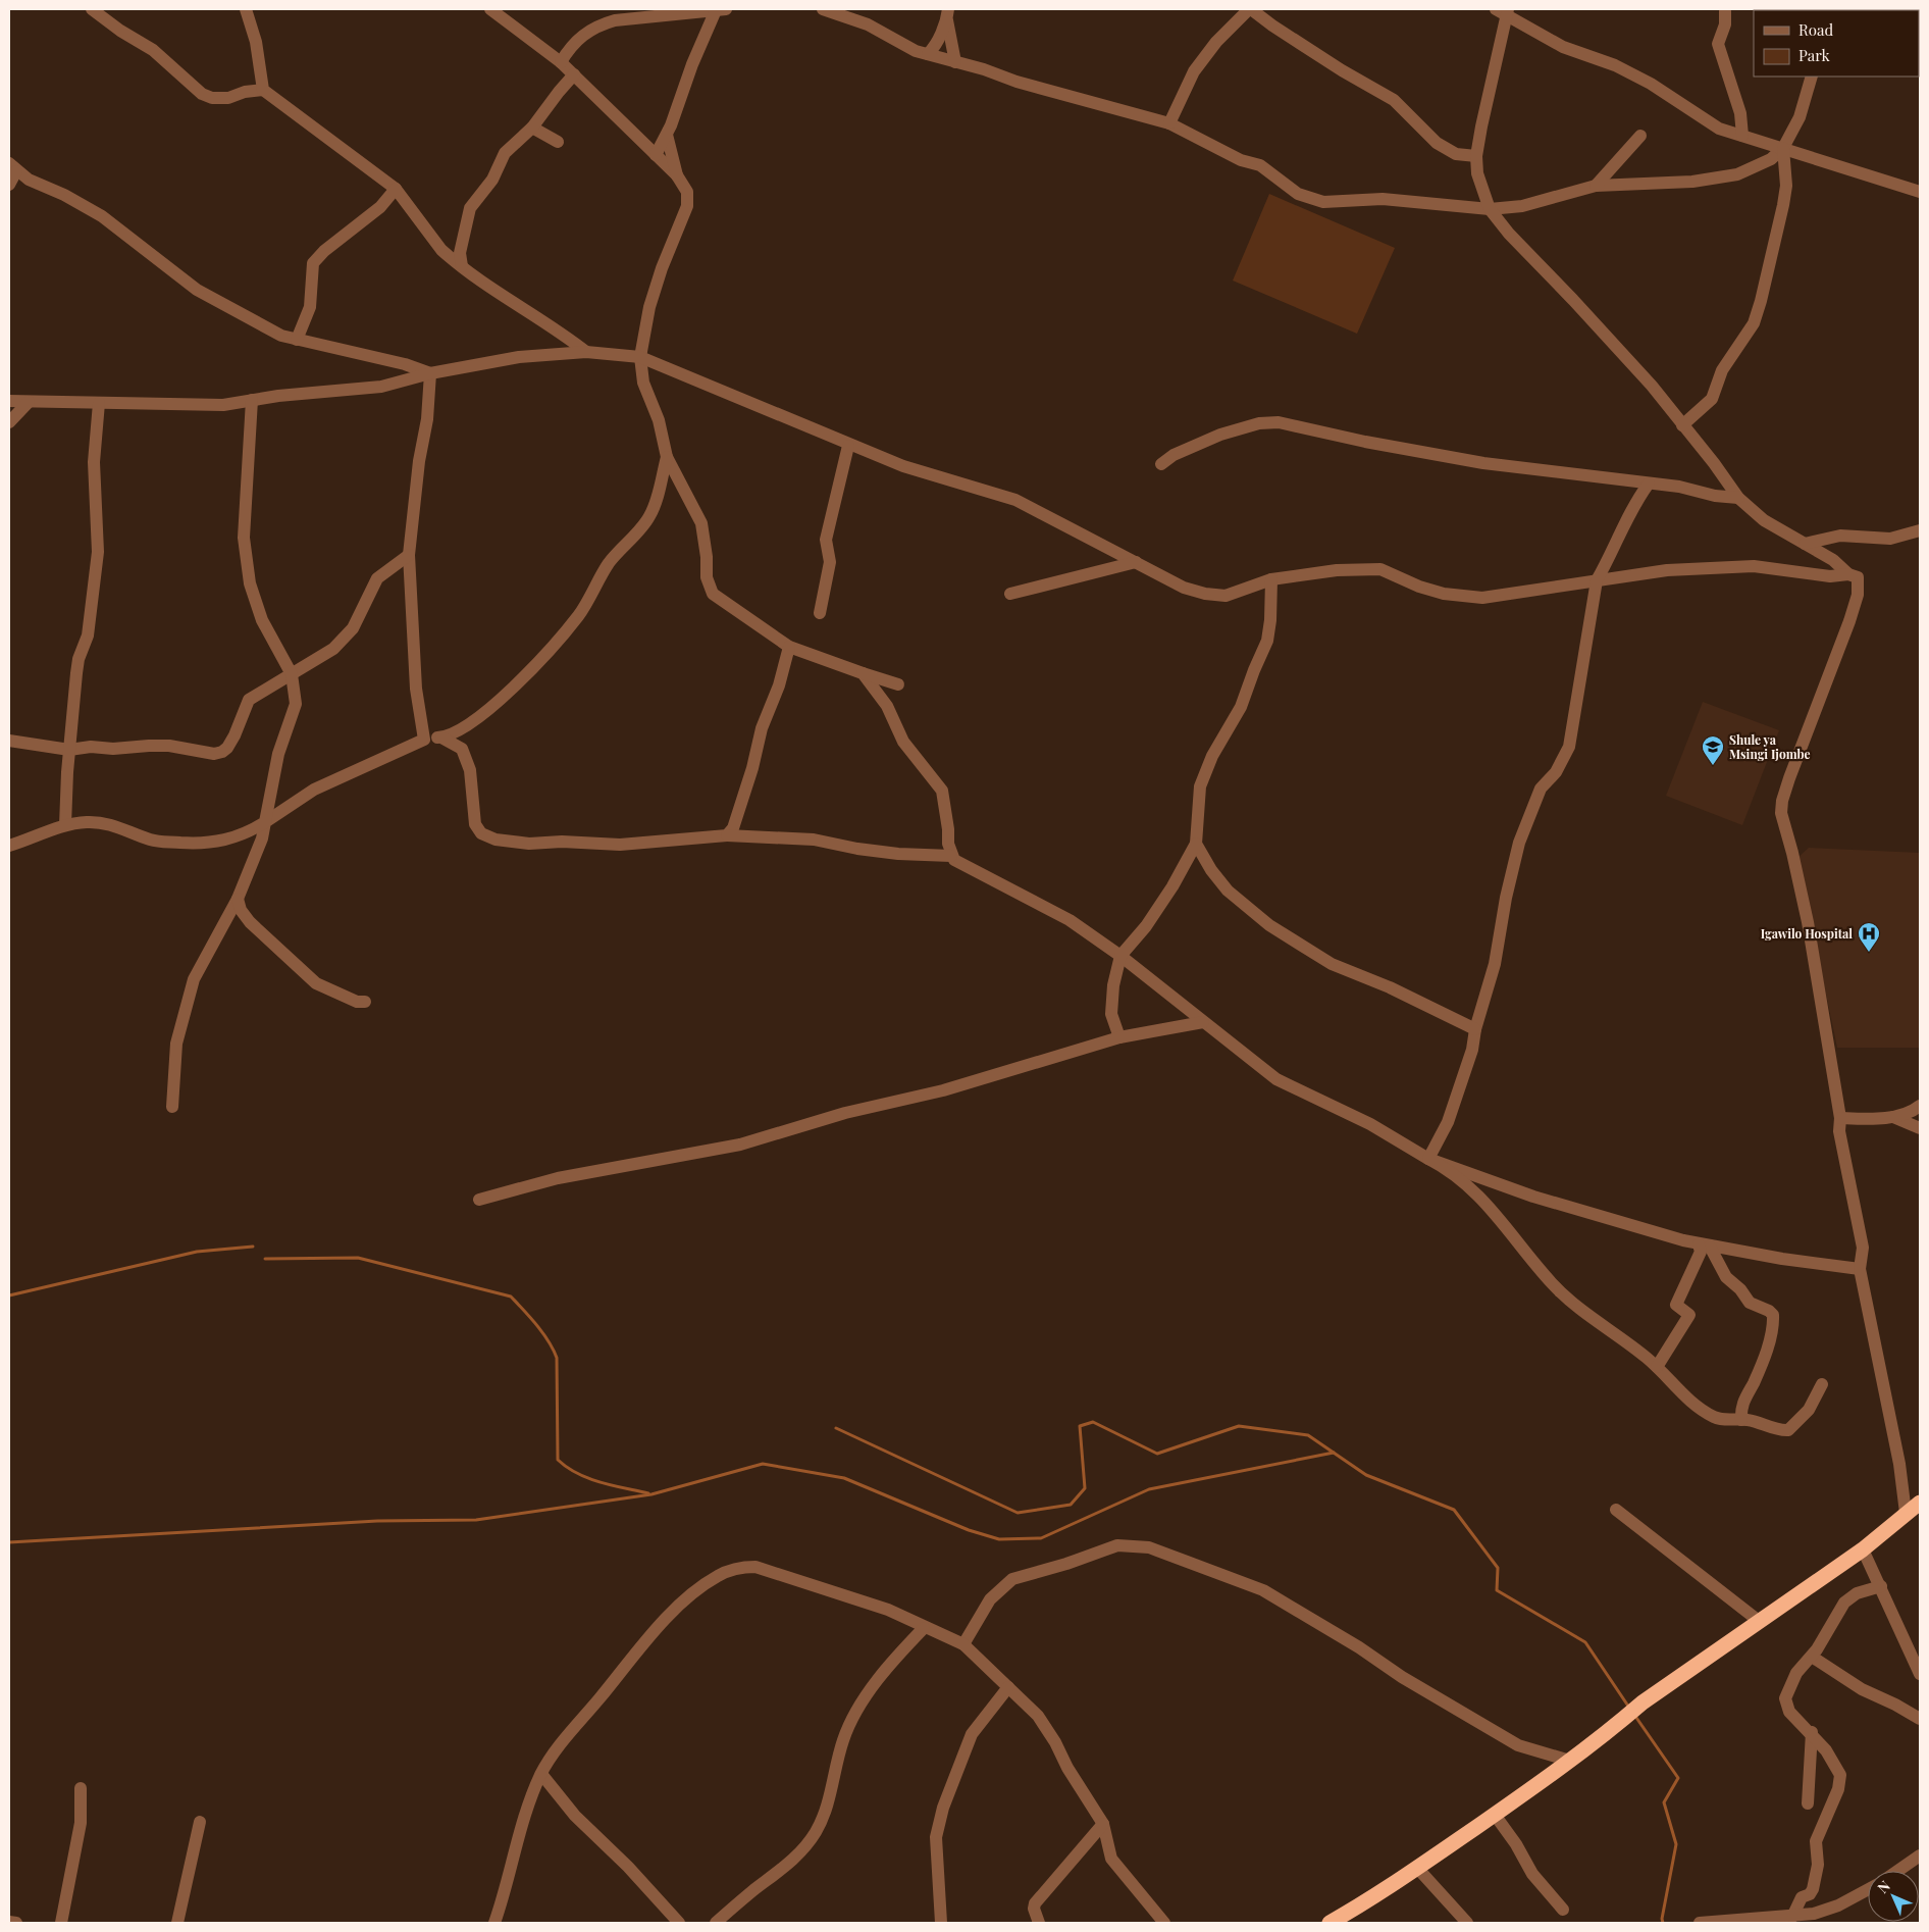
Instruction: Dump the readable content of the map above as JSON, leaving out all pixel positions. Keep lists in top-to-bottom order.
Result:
{
  "places": {
    "school or university": ["Shule ya Msingi Ijombe"],
    "hospital": ["Igawilo Hospital"]
  },
  "legend": ["Road", "Park"],
  "north": "top left"
}
